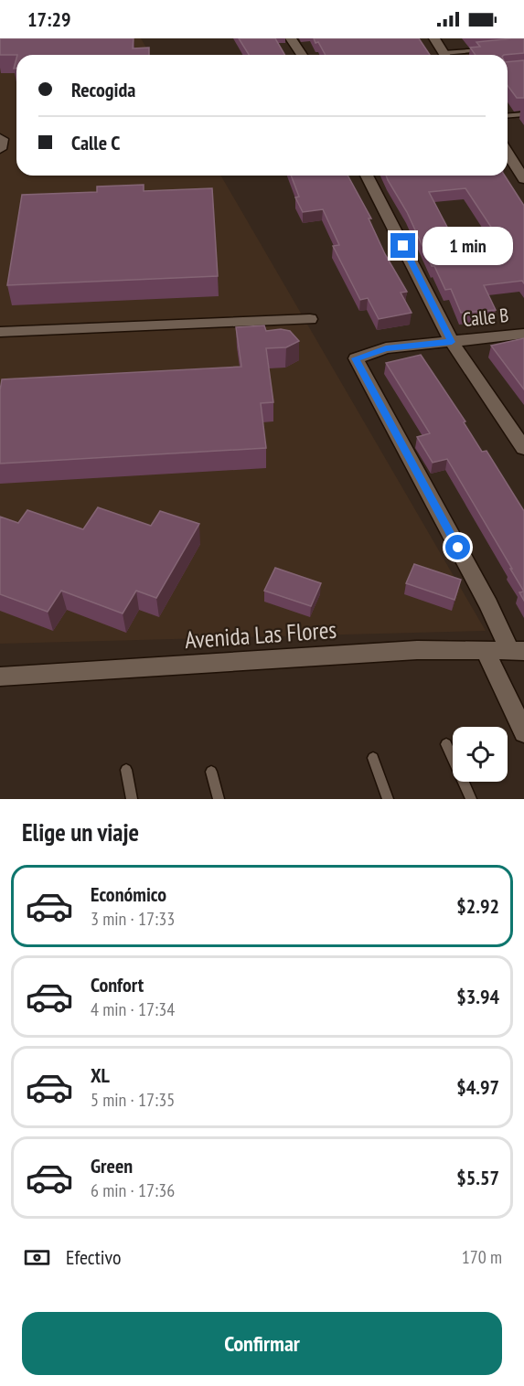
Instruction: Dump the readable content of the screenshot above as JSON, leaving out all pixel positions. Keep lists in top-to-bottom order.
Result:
{
  "streets": {
    "street": ["Calle B", "Avenida Las Flores"]
  },
  "crossings": [
    ["Calle B", "Avenida Las Flores"]
  ],
  "page": {
    "status": "17:29",
    "banner": ["Recogida", "Calle C"],
    "bubble": "1 min",
    "heading": "Elige un viaje",
    "list": [
      {
        "name": "Económico",
        "note": "3 min · 17:33",
        "value": "$2.92"
      },
      {
        "name": "Confort",
        "note": "4 min · 17:34",
        "value": "$3.94"
      },
      {
        "name": "XL",
        "note": "5 min · 17:35",
        "value": "$4.97"
      },
      {
        "name": "Green",
        "note": "6 min · 17:36",
        "value": "$5.57"
      }
    ],
    "pay": ["Efectivo", "170 m"],
    "buttons": "Confirmar"
  }
}
